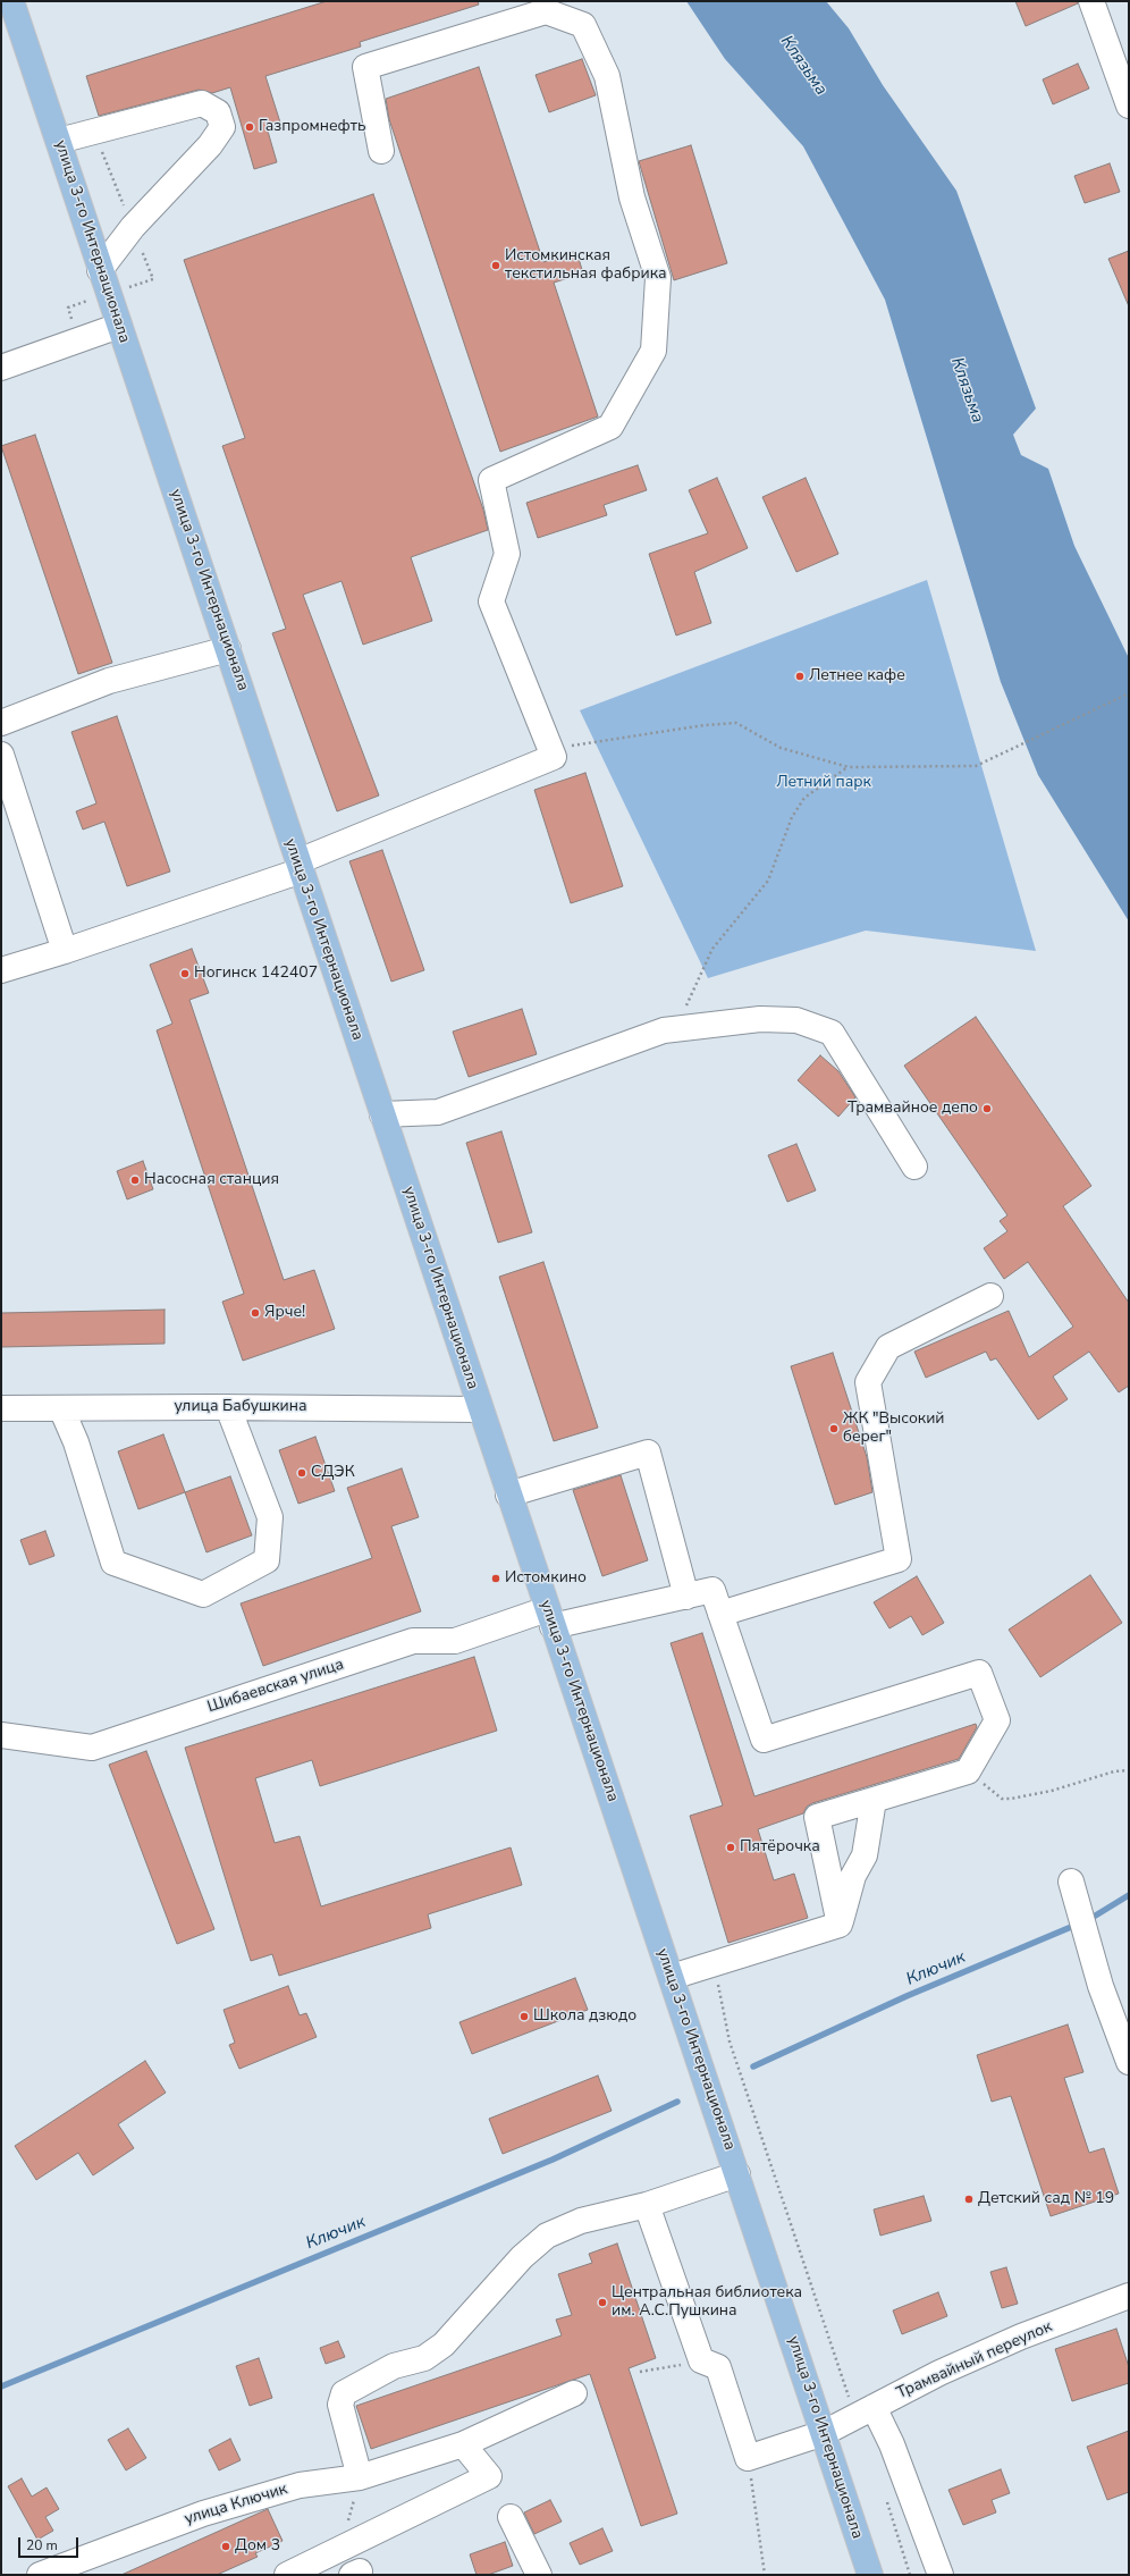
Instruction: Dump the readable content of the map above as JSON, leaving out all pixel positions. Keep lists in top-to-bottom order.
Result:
{
  "streets": {
    "main road": ["улица 3-го Интернационала"],
    "street": [
      "улица Бабушкина",
      "Шибаевская улица",
      "Трамвайный переулок",
      "улица Ключик"
    ]
  },
  "crossings": [
    ["улица 3-го Интернационала", "улица Бабушкина"],
    ["улица 3-го Интернационала", "Шибаевская улица"],
    ["улица 3-го Интернационала", "Трамвайный переулок"]
  ],
  "water": ["Клязьма", "Ключик"],
  "parks": ["Летний парк"],
  "places": [
    "Газпромнефть",
    "Истомкинская текстильная фабрика",
    "Летнее кафе",
    "Ногинск 142407",
    "Трамвайное депо",
    "Насосная станция",
    "Ярче!",
    "ЖК \"Высокий берег\"",
    "СДЭК",
    "Истомкино",
    "Пятёрочка",
    "Школа дзюдо",
    "Детский сад № 19",
    "Центральная библиотека им. А.С.Пушкина",
    "Дом 3"
  ],
  "scale_bar": "20 m"
}
